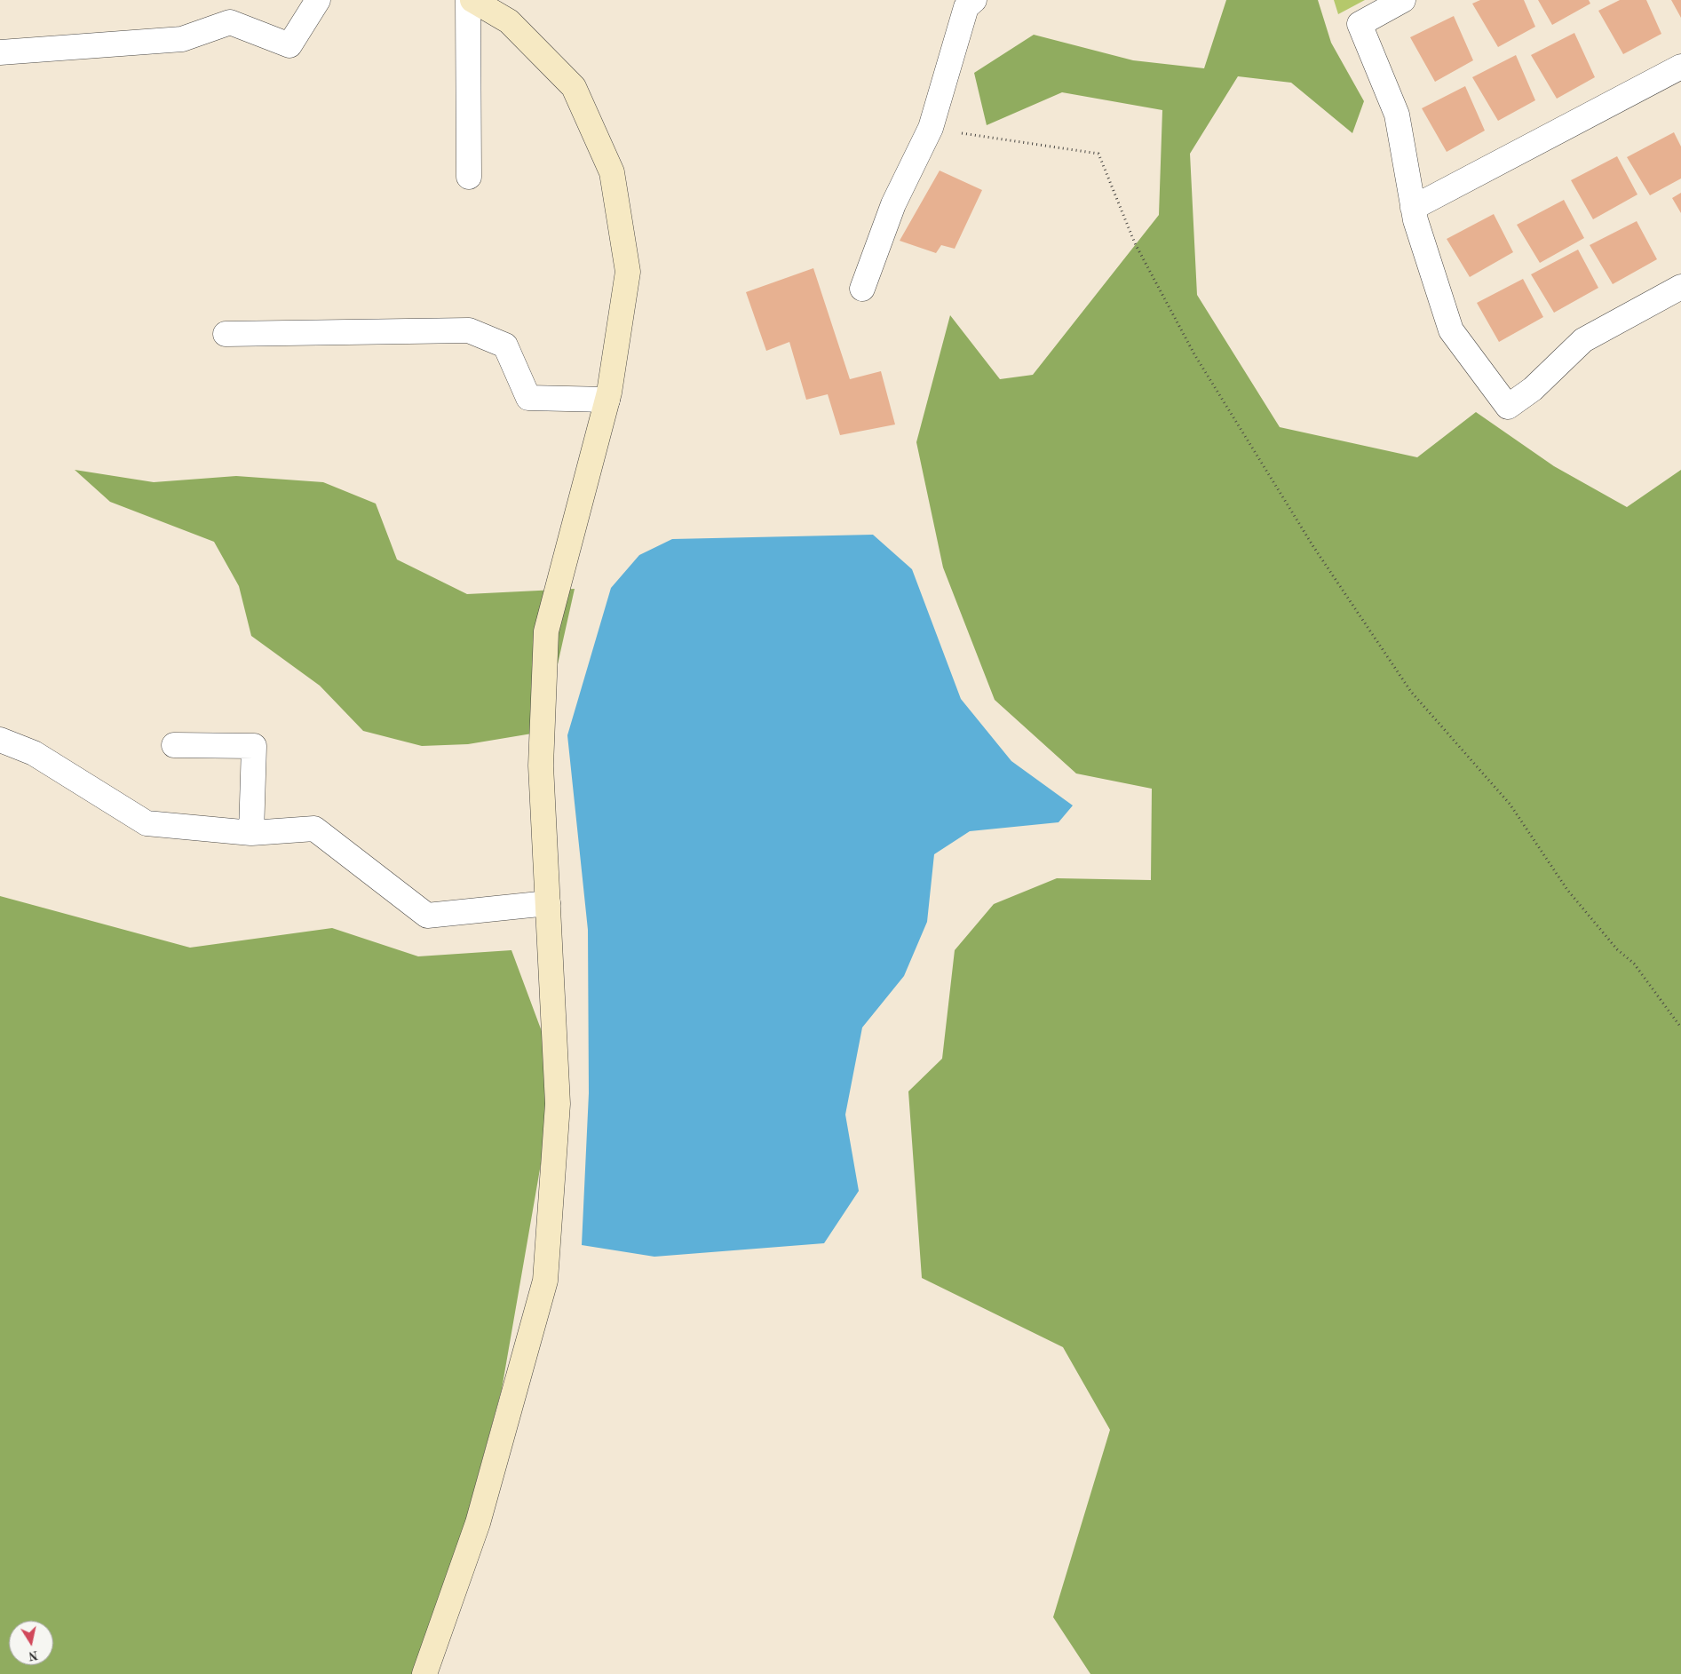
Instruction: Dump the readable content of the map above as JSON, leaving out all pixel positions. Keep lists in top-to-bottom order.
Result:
{
  "north": "bottom"
}
